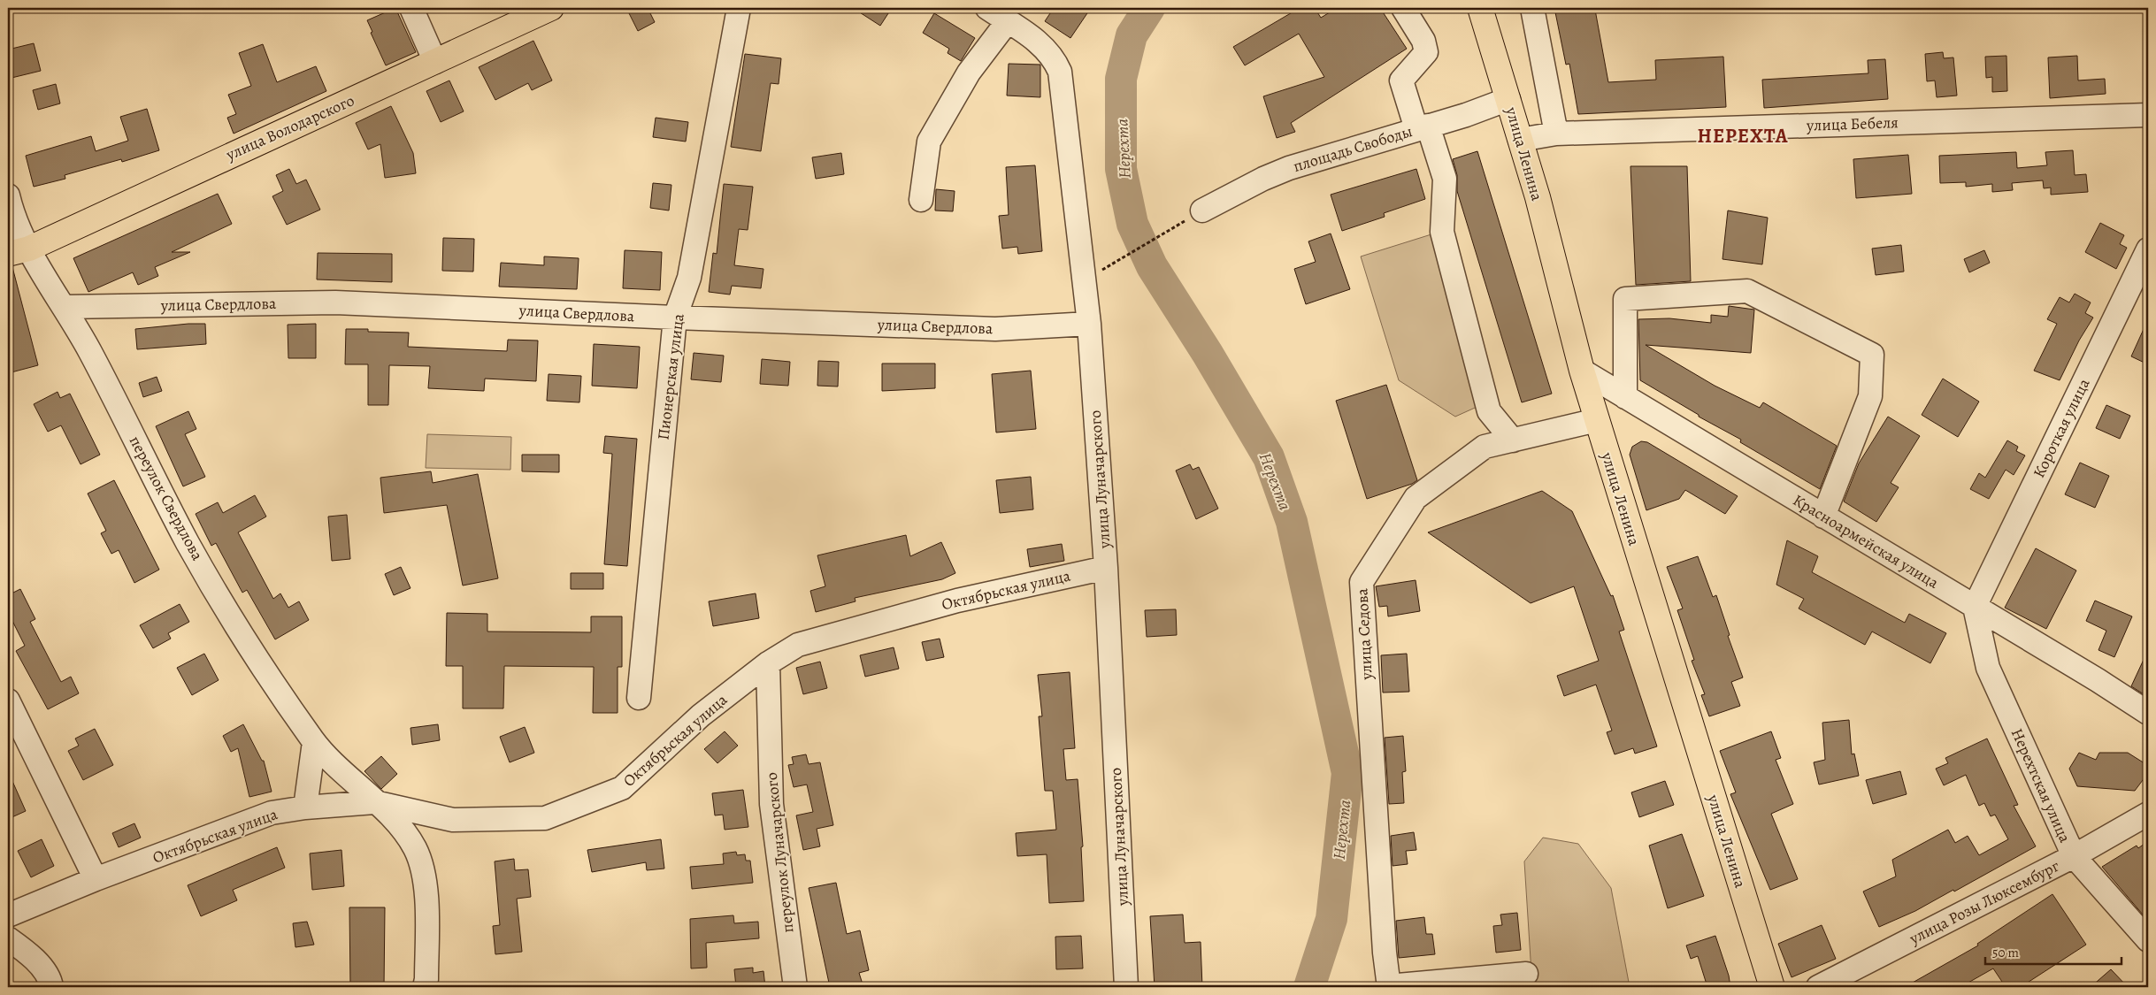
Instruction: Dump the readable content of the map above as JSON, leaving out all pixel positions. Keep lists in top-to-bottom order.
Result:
{
  "streets": {
    "main road": ["улица Володарского", "улица Ленина"],
    "street": [
      "улица Бебеля",
      "площадь Свободы",
      "улица Свердлова",
      "Пионерская улица",
      "Короткая улица",
      "улица Луначарского",
      "переулок Свердлова",
      "Красноармейская улица",
      "Октябрьская улица",
      "улица Седова",
      "Нерехтская улица",
      "переулок Луначарского",
      "улица Розы Люксембург"
    ]
  },
  "crossings": [
    ["улица Бебеля", "улица Ленина"],
    ["улица Володарского", "переулок Свердлова"],
    ["площадь Свободы", "улица Ленина"],
    ["улица Ленина", "Красноармейская улица"],
    ["улица Ленина", "улица Седова"],
    ["улица Свердлова", "Пионерская улица"],
    ["улица Свердлова", "улица Луначарского"],
    ["улица Свердлова", "переулок Свердлова"],
    ["Короткая улица", "Красноармейская улица"],
    ["Короткая улица", "Нерехтская улица"],
    ["улица Луначарского", "Октябрьская улица"],
    ["переулок Свердлова", "Октябрьская улица"],
    ["Красноармейская улица", "Нерехтская улица"],
    ["Октябрьская улица", "переулок Луначарского"],
    ["Нерехтская улица", "улица Розы Люксембург"]
  ],
  "districts": ["НЕРЕХТА"],
  "water": ["Нерехта"],
  "scale_bar": "50 m"
}
